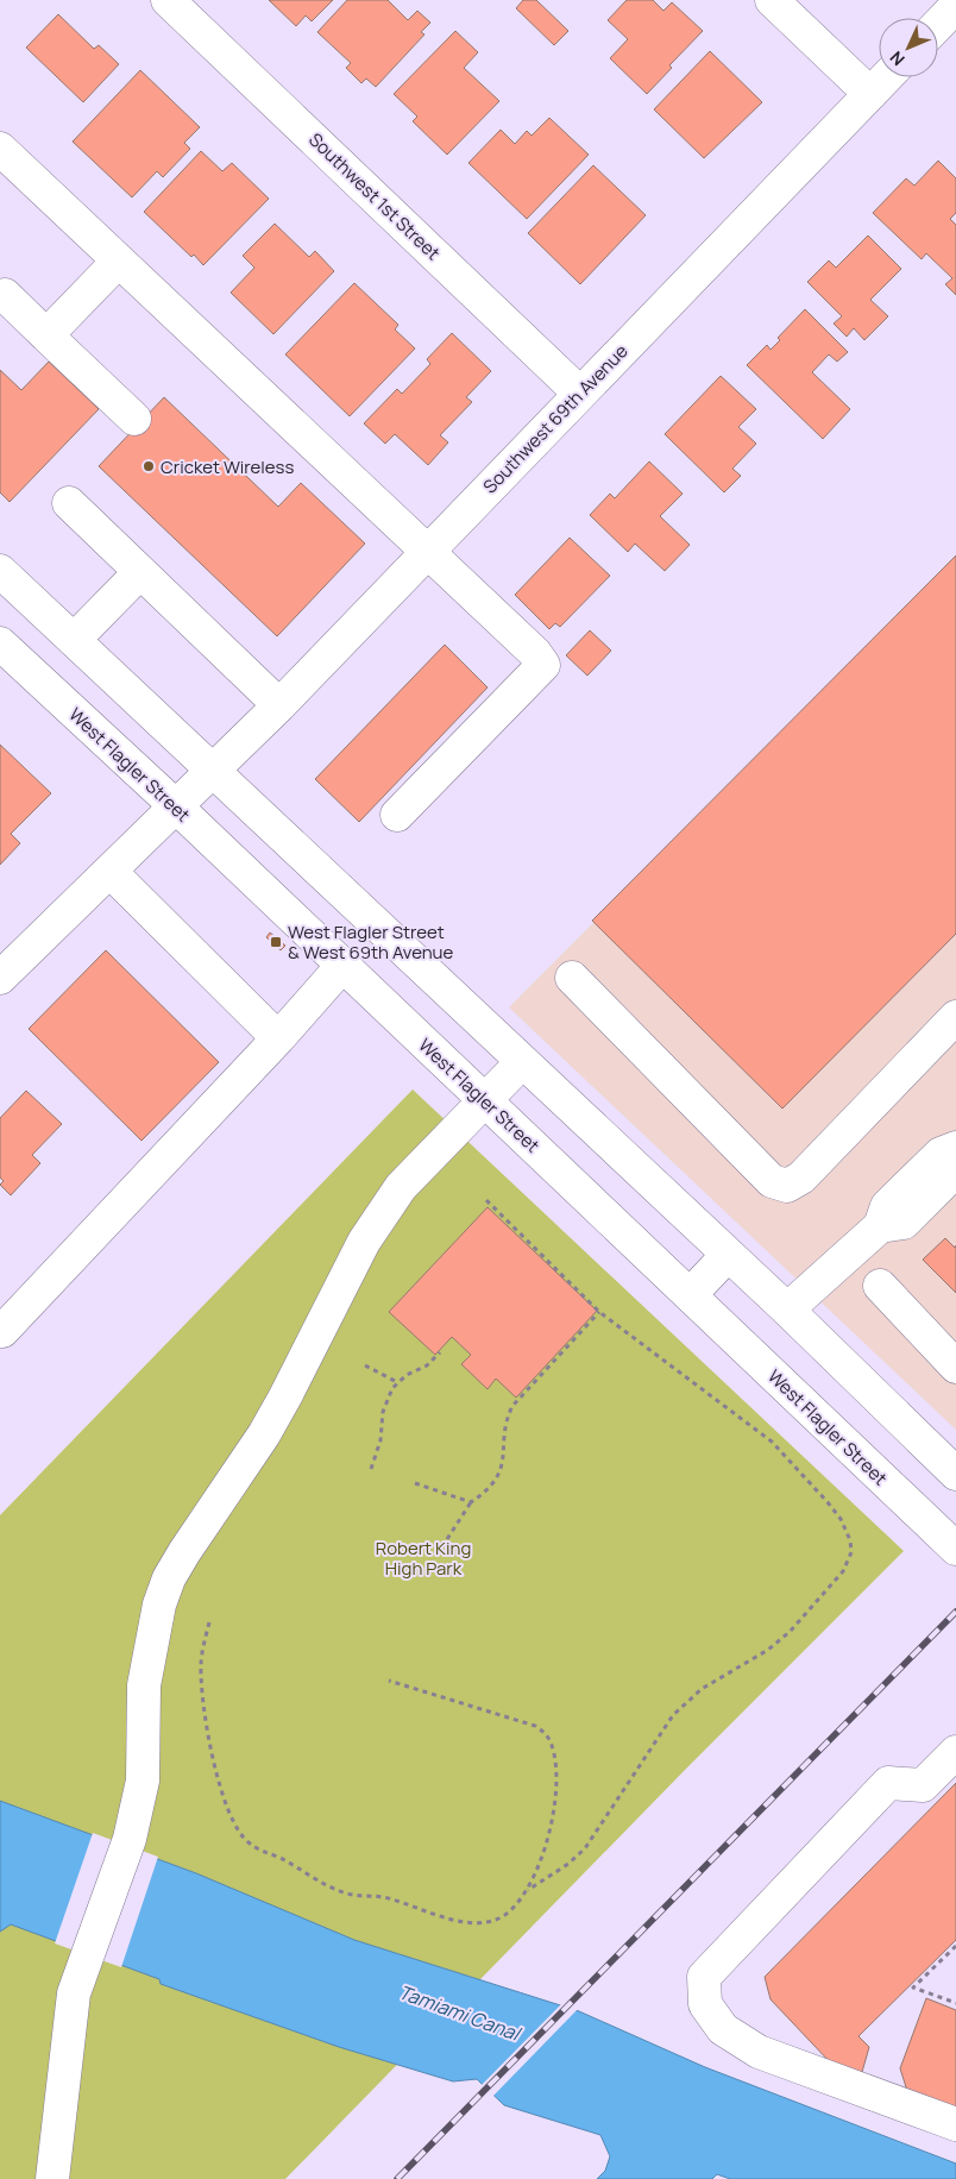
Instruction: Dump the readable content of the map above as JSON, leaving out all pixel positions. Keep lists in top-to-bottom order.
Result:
{
  "streets": {
    "main road": ["Southwest 1st Street", "Southwest 69th Avenue", "West Flagler Street"]
  },
  "crossings": [
    ["Southwest 1st Street", "Southwest 69th Avenue"],
    ["Southwest 69th Avenue", "West Flagler Street"]
  ],
  "water": ["Tamiami Canal"],
  "parks": ["Robert King High Park"],
  "places": {
    "other": ["Cricket Wireless"],
    "transit": ["West Flagler Street & West 69th Avenue"]
  },
  "north": "bottom left"
}
